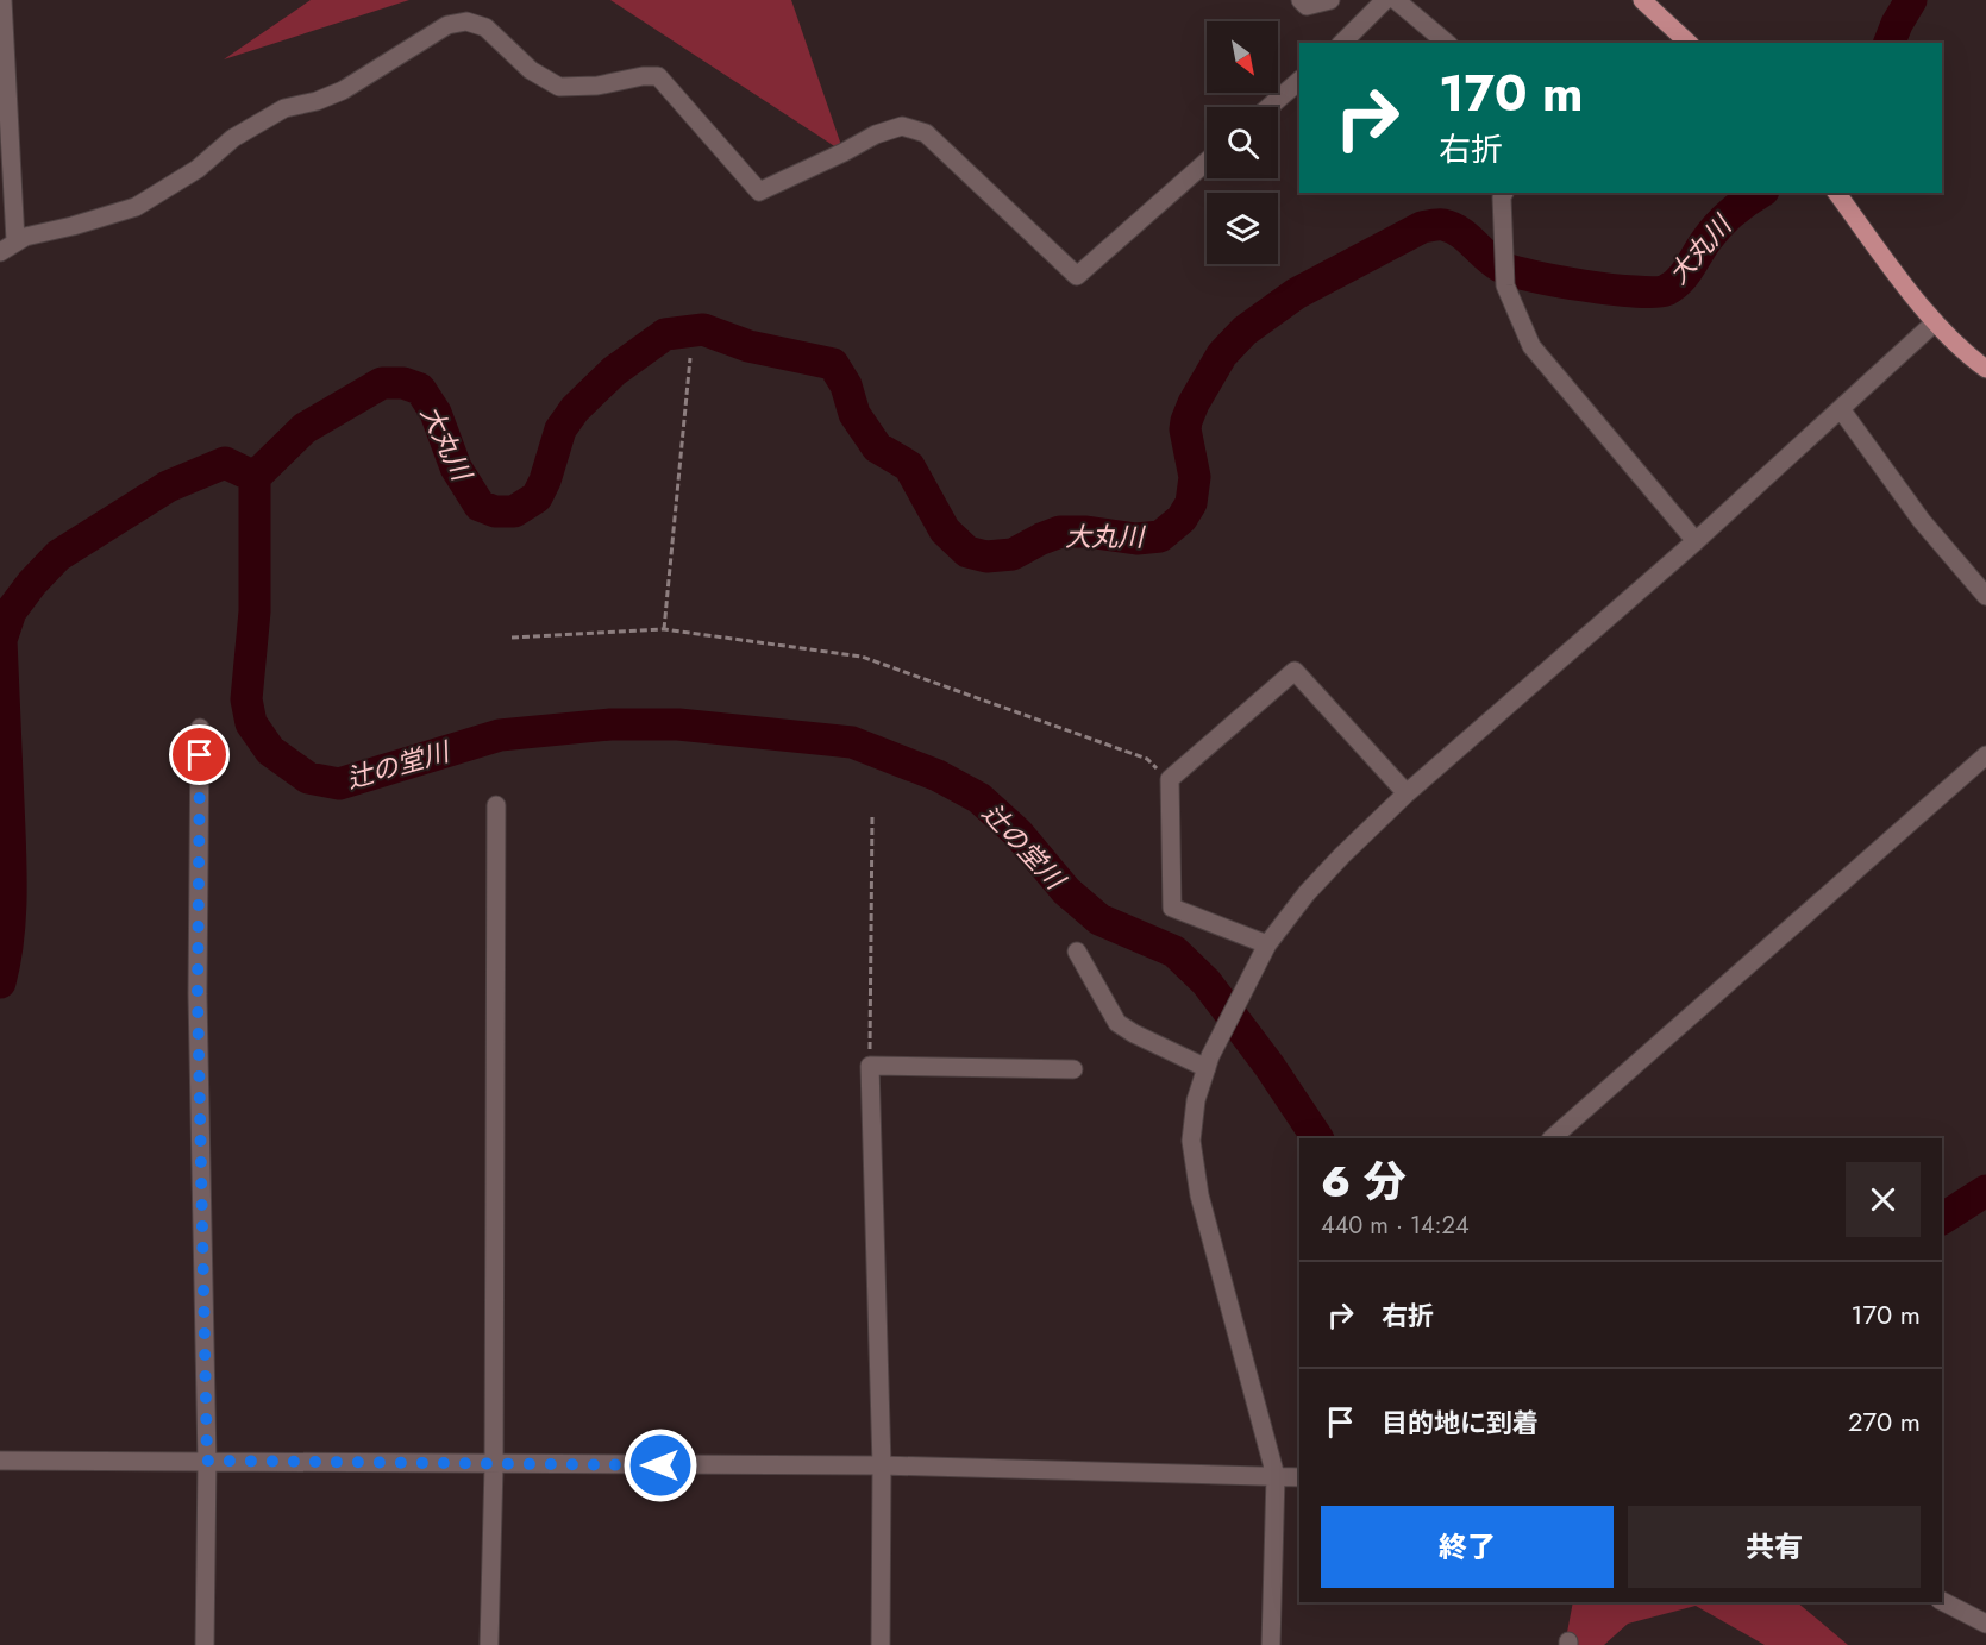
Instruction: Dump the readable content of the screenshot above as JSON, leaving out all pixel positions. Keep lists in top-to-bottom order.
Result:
{
  "water": ["大丸川", "辻の堂川"],
  "north": "bottom right",
  "page": {
    "turn": ["170 m", "右折"],
    "heading": ["6 分", "440 m · 14:24"],
    "list": [
      {
        "name": "右折",
        "value": "170 m"
      },
      {
        "name": "目的地に到着",
        "value": "270 m"
      }
    ],
    "buttons": ["終了", "共有"]
  }
}
